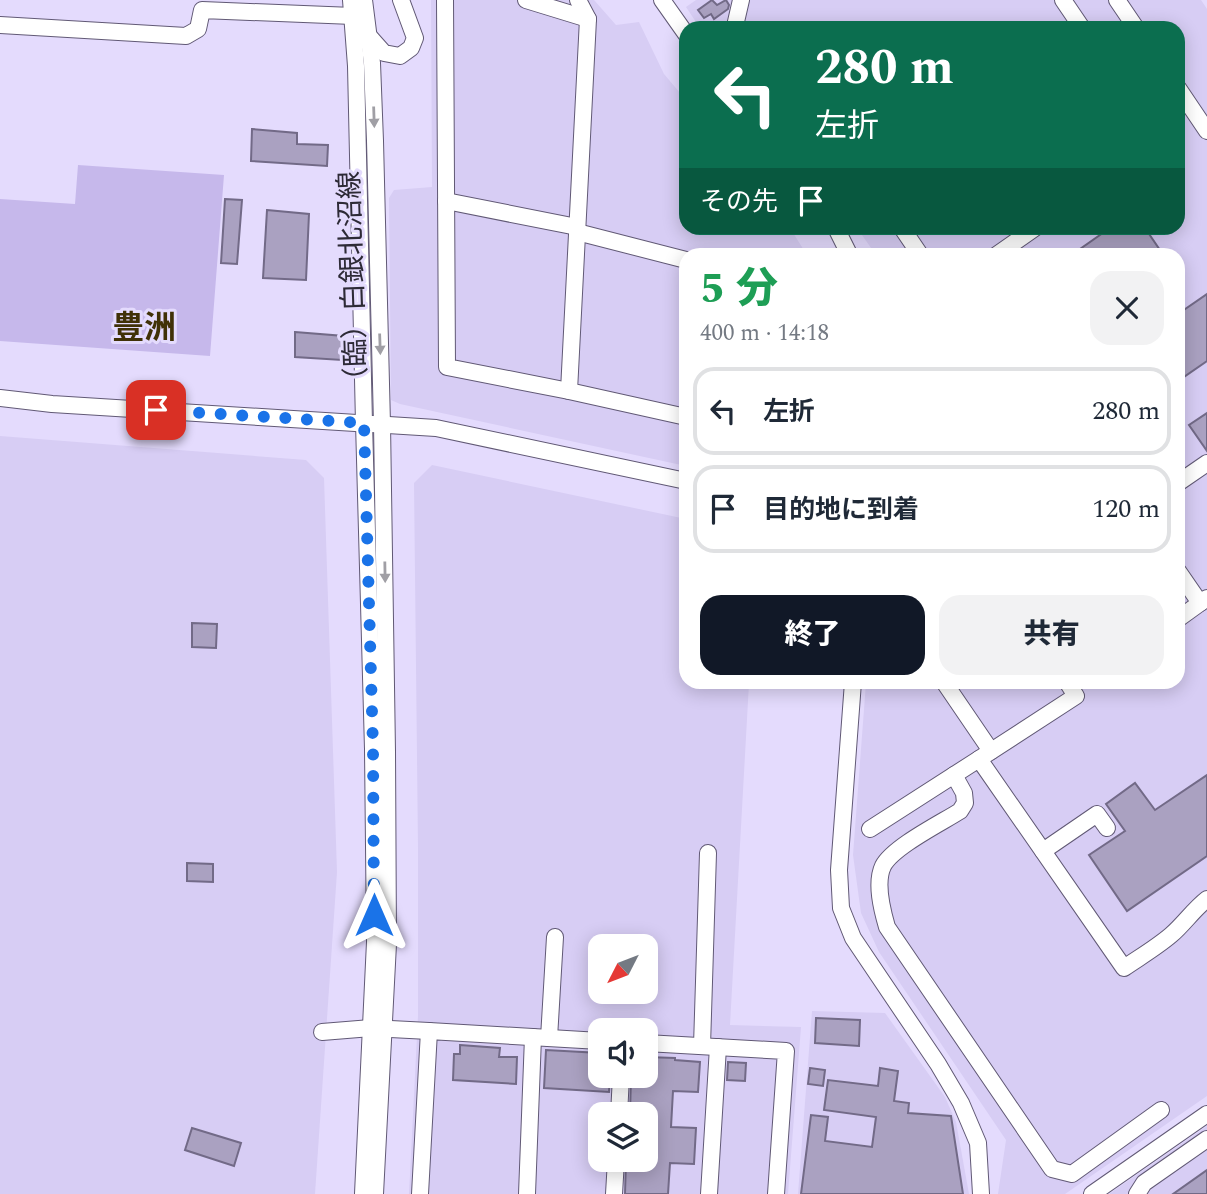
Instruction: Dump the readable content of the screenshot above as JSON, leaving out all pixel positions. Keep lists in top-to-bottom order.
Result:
{
  "streets": {
    "street": ["（臨）白銀北沼線"]
  },
  "districts": ["豊洲"],
  "north": "bottom left",
  "page": {
    "turn": ["280 m", "左折"],
    "then": "その先",
    "heading": ["5 分", "400 m · 14:18"],
    "list": [
      {
        "name": "左折",
        "value": "280 m"
      },
      {
        "name": "目的地に到着",
        "value": "120 m"
      }
    ],
    "buttons": ["終了", "共有"]
  }
}
